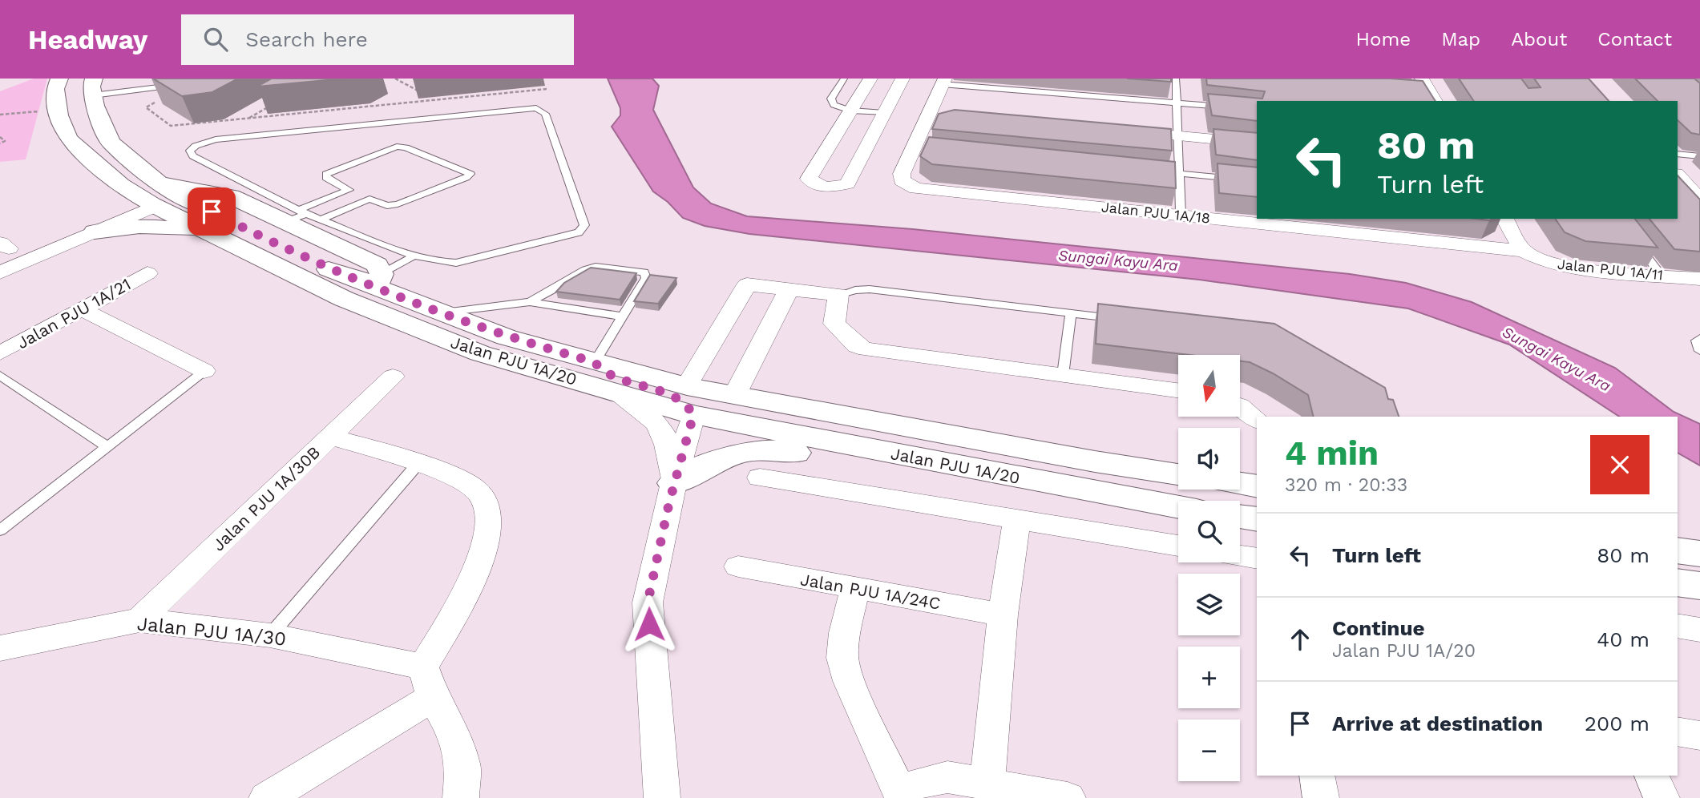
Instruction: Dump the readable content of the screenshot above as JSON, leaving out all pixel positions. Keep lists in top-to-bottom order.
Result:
{
  "streets": {
    "street": [
      "Jalan PJU 1A/18",
      "Jalan PJU 1A/11",
      "Jalan PJU 1A/21",
      "Jalan PJU 1A/20",
      "Jalan PJU 1A/30B",
      "Jalan PJU 1A/24C",
      "Jalan PJU 1A/30"
    ]
  },
  "crossings": [
    ["Jalan PJU 1A/18", "Jalan PJU 1A/11"],
    ["Jalan PJU 1A/30B", "Jalan PJU 1A/30"]
  ],
  "water": ["Sungai Kayu Ara"],
  "north": "bottom",
  "page": {
    "header": "Headway",
    "search": "Search here",
    "nav": [
      "Home",
      "Map",
      "About",
      "Contact"
    ],
    "turn": ["80 m", "Turn left"],
    "map_buttons": ["+", "−"],
    "heading": ["4 min", "320 m · 20:33"],
    "list": [
      {
        "name": "Turn left",
        "value": "80 m"
      },
      {
        "name": "Continue",
        "note": "Jalan PJU 1A/20",
        "value": "40 m"
      },
      {
        "name": "Arrive at destination",
        "value": "200 m"
      }
    ]
  }
}
